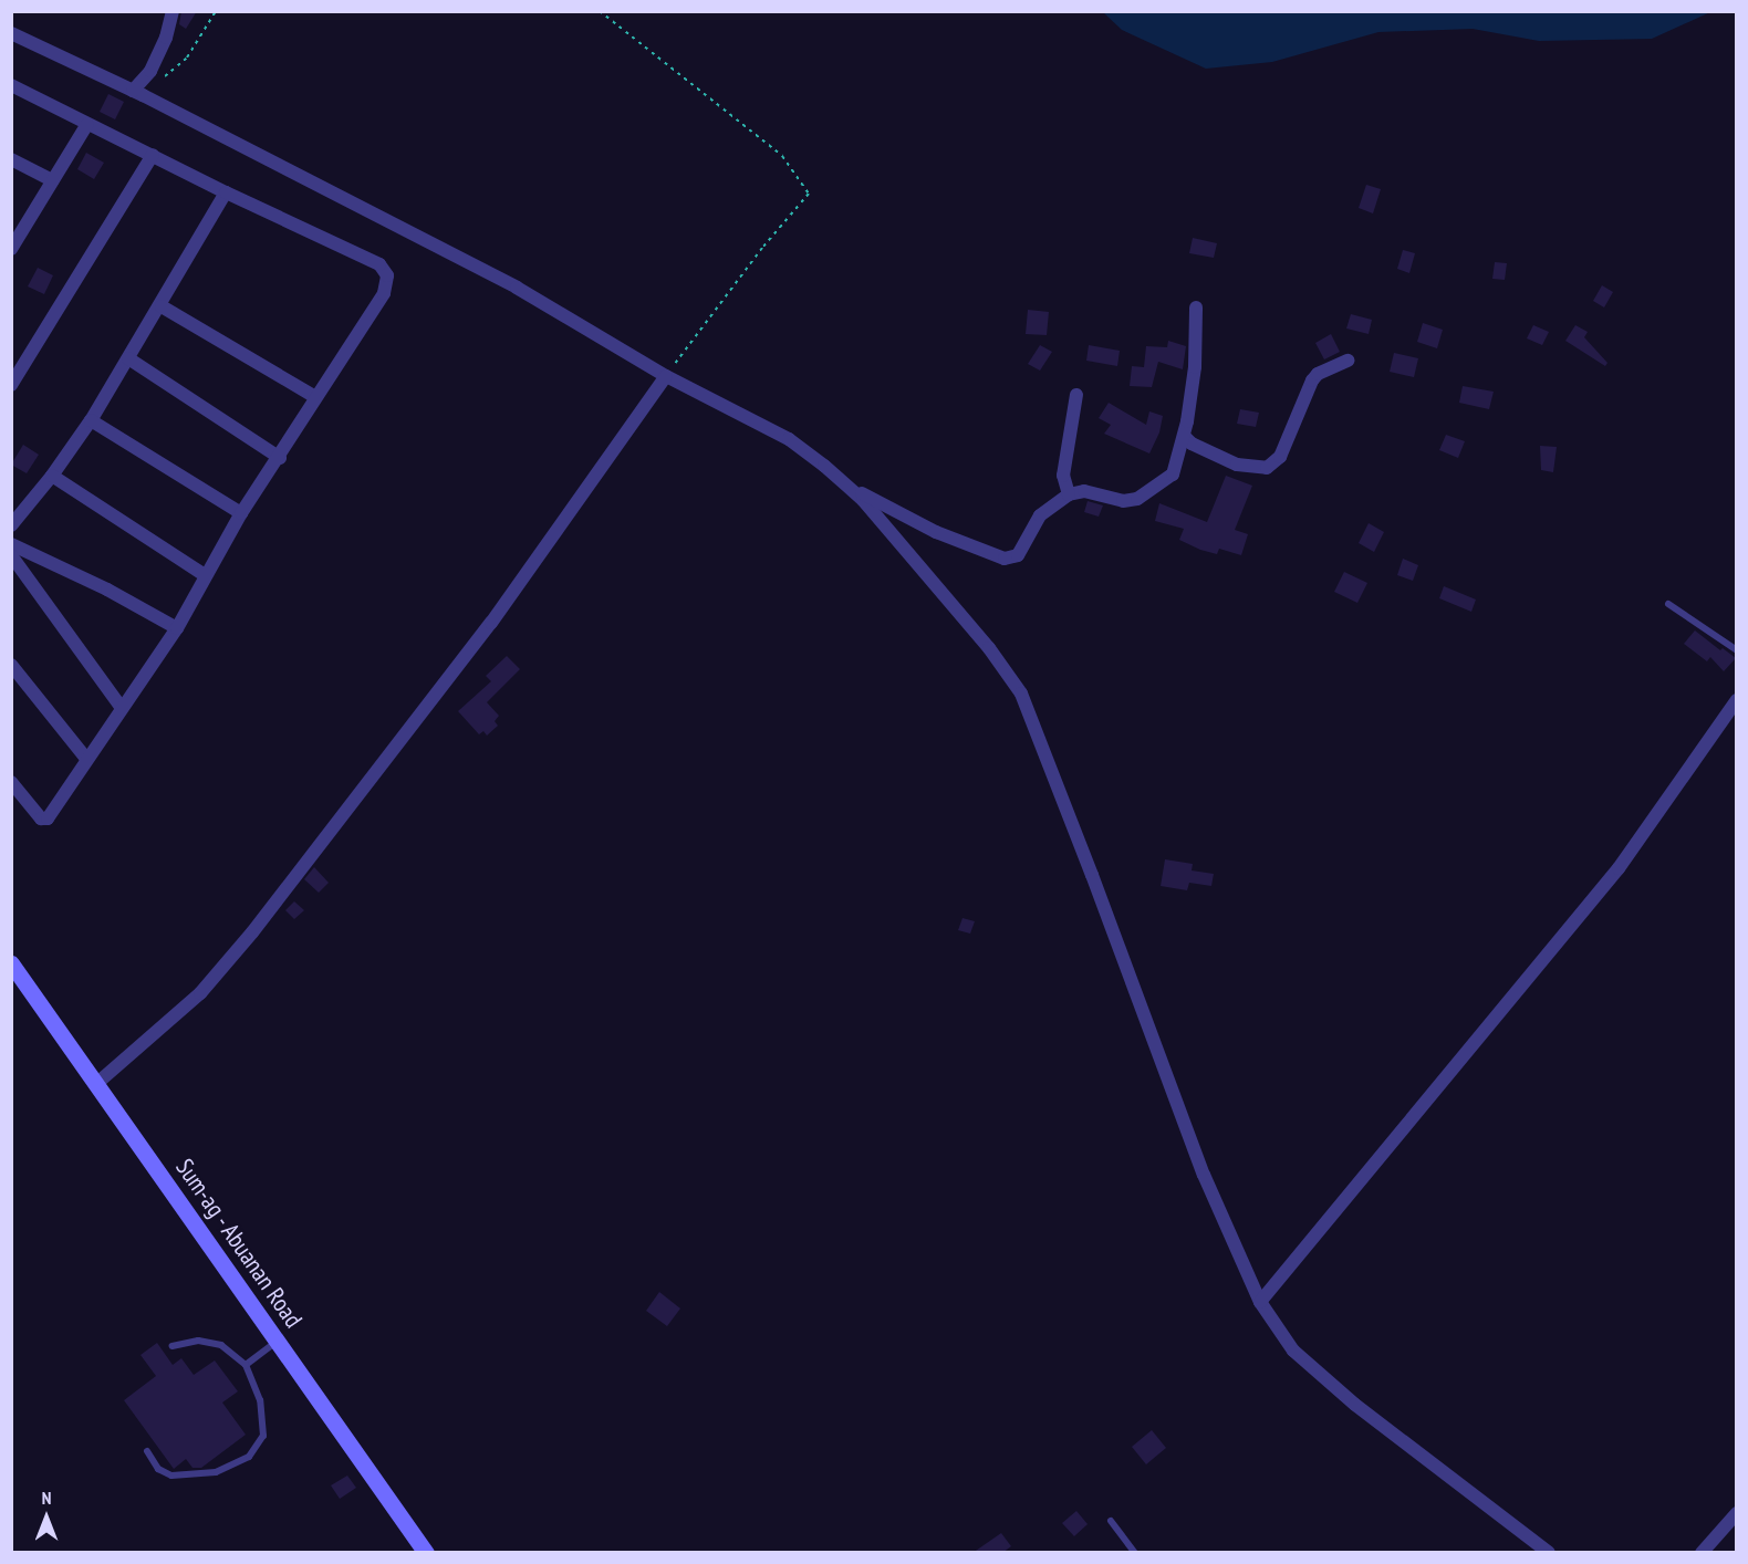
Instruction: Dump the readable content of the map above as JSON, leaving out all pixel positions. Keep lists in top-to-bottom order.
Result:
{
  "streets": {
    "main road": ["Sum-ag - Abuanan Road"]
  },
  "north": "top"
}
